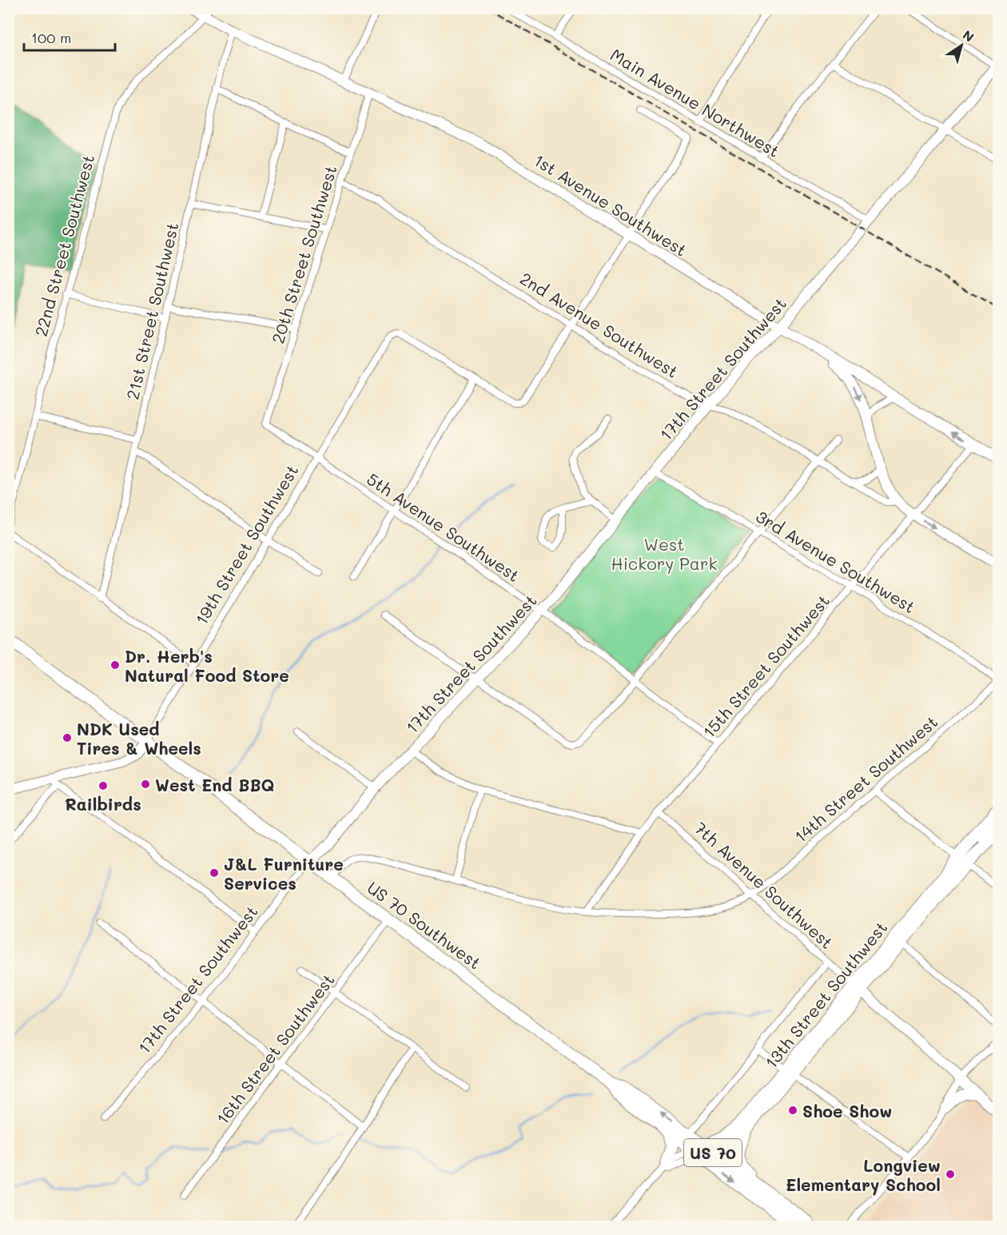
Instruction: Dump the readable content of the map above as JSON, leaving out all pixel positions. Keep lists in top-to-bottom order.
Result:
{
  "streets": {
    "main road": ["US 70 Southwest", "13th Street Southwest", "US 70"],
    "street": [
      "Main Avenue Northwest",
      "1st Avenue Southwest",
      "22nd Street Southwest",
      "20th Street Southwest",
      "21st Street Southwest",
      "2nd Avenue Southwest",
      "17th Street Southwest",
      "5th Avenue Southwest",
      "19th Street Southwest",
      "3rd Avenue Southwest",
      "15th Street Southwest",
      "14th Street Southwest",
      "7th Avenue Southwest",
      "16th Street Southwest"
    ]
  },
  "crossings": [
    ["Main Avenue Northwest", "17th Street Southwest"],
    ["1st Avenue Southwest", "22nd Street Southwest"],
    ["1st Avenue Southwest", "20th Street Southwest"],
    ["1st Avenue Southwest", "21st Street Southwest"],
    ["1st Avenue Southwest", "2nd Avenue Southwest"],
    ["1st Avenue Southwest", "17th Street Southwest"],
    ["1st Avenue Southwest", "15th Street Southwest"],
    ["20th Street Southwest", "2nd Avenue Southwest"],
    ["20th Street Southwest", "5th Avenue Southwest"],
    ["2nd Avenue Southwest", "17th Street Southwest"],
    ["2nd Avenue Southwest", "15th Street Southwest"],
    ["17th Street Southwest", "5th Avenue Southwest"],
    ["17th Street Southwest", "3rd Avenue Southwest"],
    ["17th Street Southwest", "US 70 Southwest"],
    ["5th Avenue Southwest", "19th Street Southwest"],
    ["5th Avenue Southwest", "15th Street Southwest"],
    ["19th Street Southwest", "US 70 Southwest"],
    ["3rd Avenue Southwest", "15th Street Southwest"],
    ["3rd Avenue Southwest", "14th Street Southwest"],
    ["15th Street Southwest", "14th Street Southwest"],
    ["15th Street Southwest", "7th Avenue Southwest"],
    ["14th Street Southwest", "7th Avenue Southwest"],
    ["14th Street Southwest", "US 70 Southwest"],
    ["7th Avenue Southwest", "13th Street Southwest"],
    ["US 70 Southwest", "13th Street Southwest"],
    ["US 70 Southwest", "16th Street Southwest"]
  ],
  "parks": ["West Hickory Park"],
  "places": [
    "Dr. Herb's Natural Food Store",
    "NDK Used Tires & Wheels",
    "West End BBQ",
    "Railbirds",
    "J&L Furniture Services",
    "Shoe Show",
    "Longview Elementary School"
  ],
  "scale_bar": "100 m",
  "north": "top right"
}
